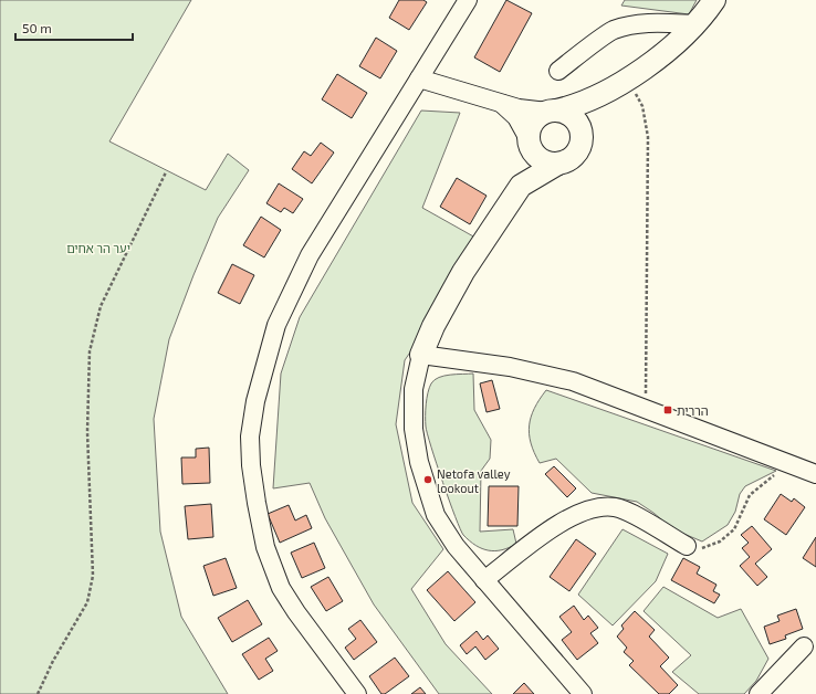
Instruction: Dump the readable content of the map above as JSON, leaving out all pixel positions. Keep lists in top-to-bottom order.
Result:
{
  "parks": ["יער הר אחים"],
  "places": {
    "transit": ["הררית"],
    "other": ["Netofa valley lookout"]
  },
  "scale_bar": "50 m"
}
